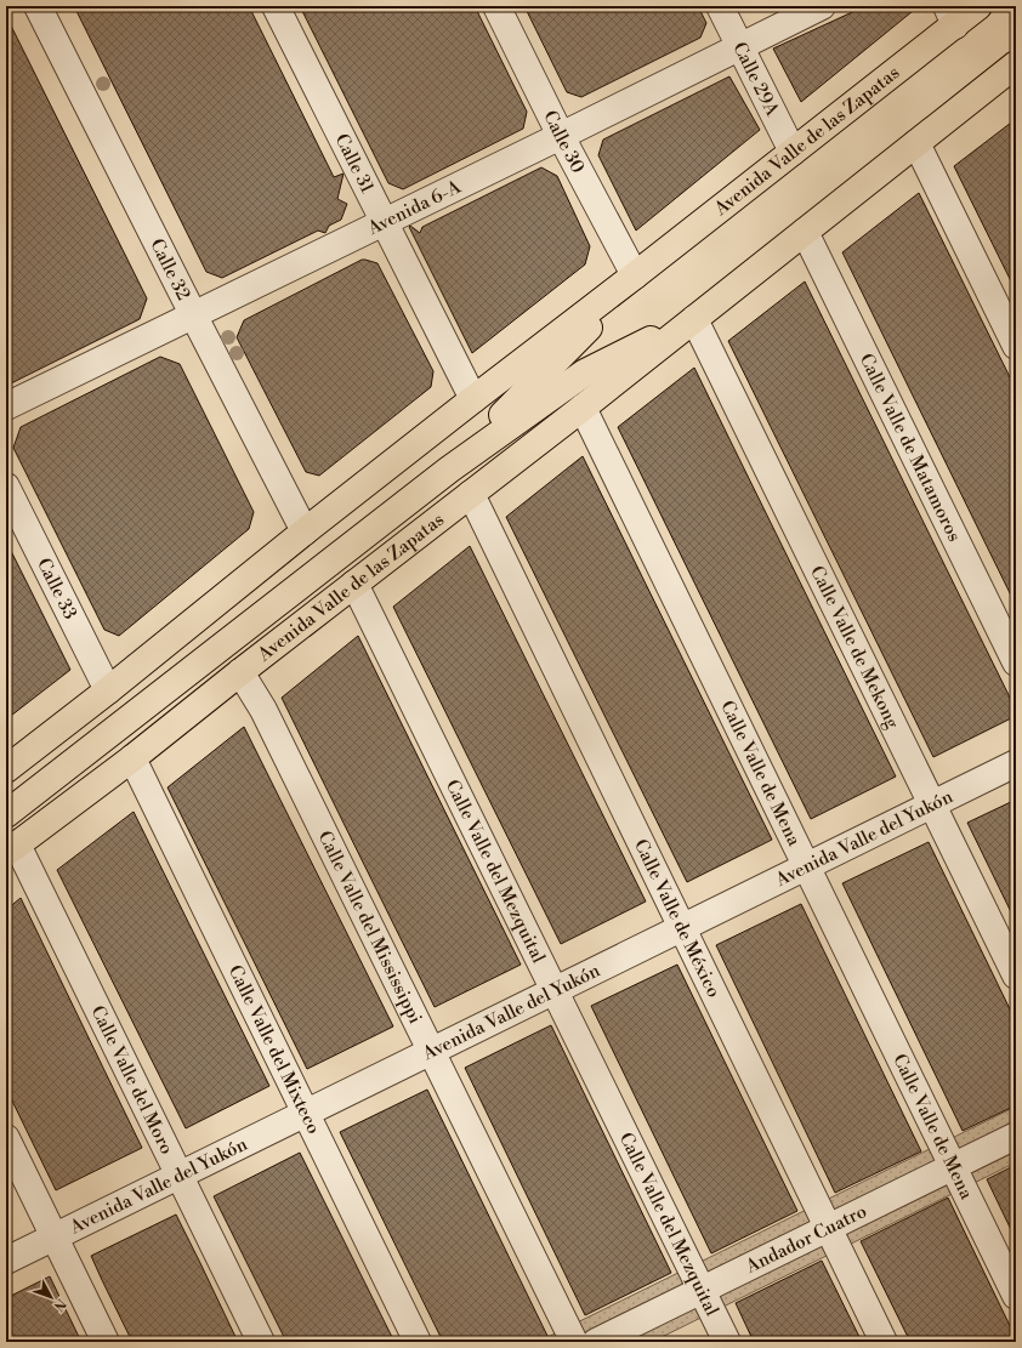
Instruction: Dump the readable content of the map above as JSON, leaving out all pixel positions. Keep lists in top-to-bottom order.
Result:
{
  "streets": {
    "main road": ["Avenida Valle de las Zapatas"],
    "street": [
      "Calle 29A",
      "Calle 30",
      "Calle 31",
      "Avenida 6-A",
      "Calle 32",
      "Calle Valle de Matamoros",
      "Calle 33",
      "Calle Valle de Mekong",
      "Calle Valle de Mena",
      "Avenida Valle del Yukón",
      "Calle Valle del Mezquital",
      "Calle Valle de México",
      "Calle Valle del Mississippi",
      "Calle Valle del Mixteco",
      "Calle Valle del Moro",
      "Andador Cuatro"
    ]
  },
  "crossings": [
    ["Calle 29A", "Avenida Valle de las Zapatas"],
    ["Calle 29A", "Avenida 6-A"],
    ["Avenida Valle de las Zapatas", "Calle 30"],
    ["Avenida Valle de las Zapatas", "Calle 31"],
    ["Avenida Valle de las Zapatas", "Calle 32"],
    ["Avenida Valle de las Zapatas", "Calle Valle de Matamoros"],
    ["Avenida Valle de las Zapatas", "Calle 33"],
    ["Avenida Valle de las Zapatas", "Calle Valle de Mekong"],
    ["Avenida Valle de las Zapatas", "Calle Valle de Mena"],
    ["Avenida Valle de las Zapatas", "Calle Valle del Mezquital"],
    ["Avenida Valle de las Zapatas", "Calle Valle de México"],
    ["Avenida Valle de las Zapatas", "Calle Valle del Mississippi"],
    ["Avenida Valle de las Zapatas", "Calle Valle del Mixteco"],
    ["Avenida Valle de las Zapatas", "Calle Valle del Moro"],
    ["Calle 30", "Avenida 6-A"],
    ["Calle 31", "Avenida 6-A"],
    ["Avenida 6-A", "Calle 32"],
    ["Calle Valle de Mekong", "Avenida Valle del Yukón"],
    ["Calle Valle de Mena", "Avenida Valle del Yukón"],
    ["Calle Valle de Mena", "Andador Cuatro"],
    ["Avenida Valle del Yukón", "Calle Valle del Mezquital"],
    ["Avenida Valle del Yukón", "Calle Valle de México"],
    ["Avenida Valle del Yukón", "Calle Valle del Mississippi"],
    ["Avenida Valle del Yukón", "Calle Valle del Mixteco"],
    ["Avenida Valle del Yukón", "Calle Valle del Moro"],
    ["Calle Valle del Mezquital", "Andador Cuatro"],
    ["Calle Valle de México", "Andador Cuatro"]
  ],
  "north": "bottom right"
}
